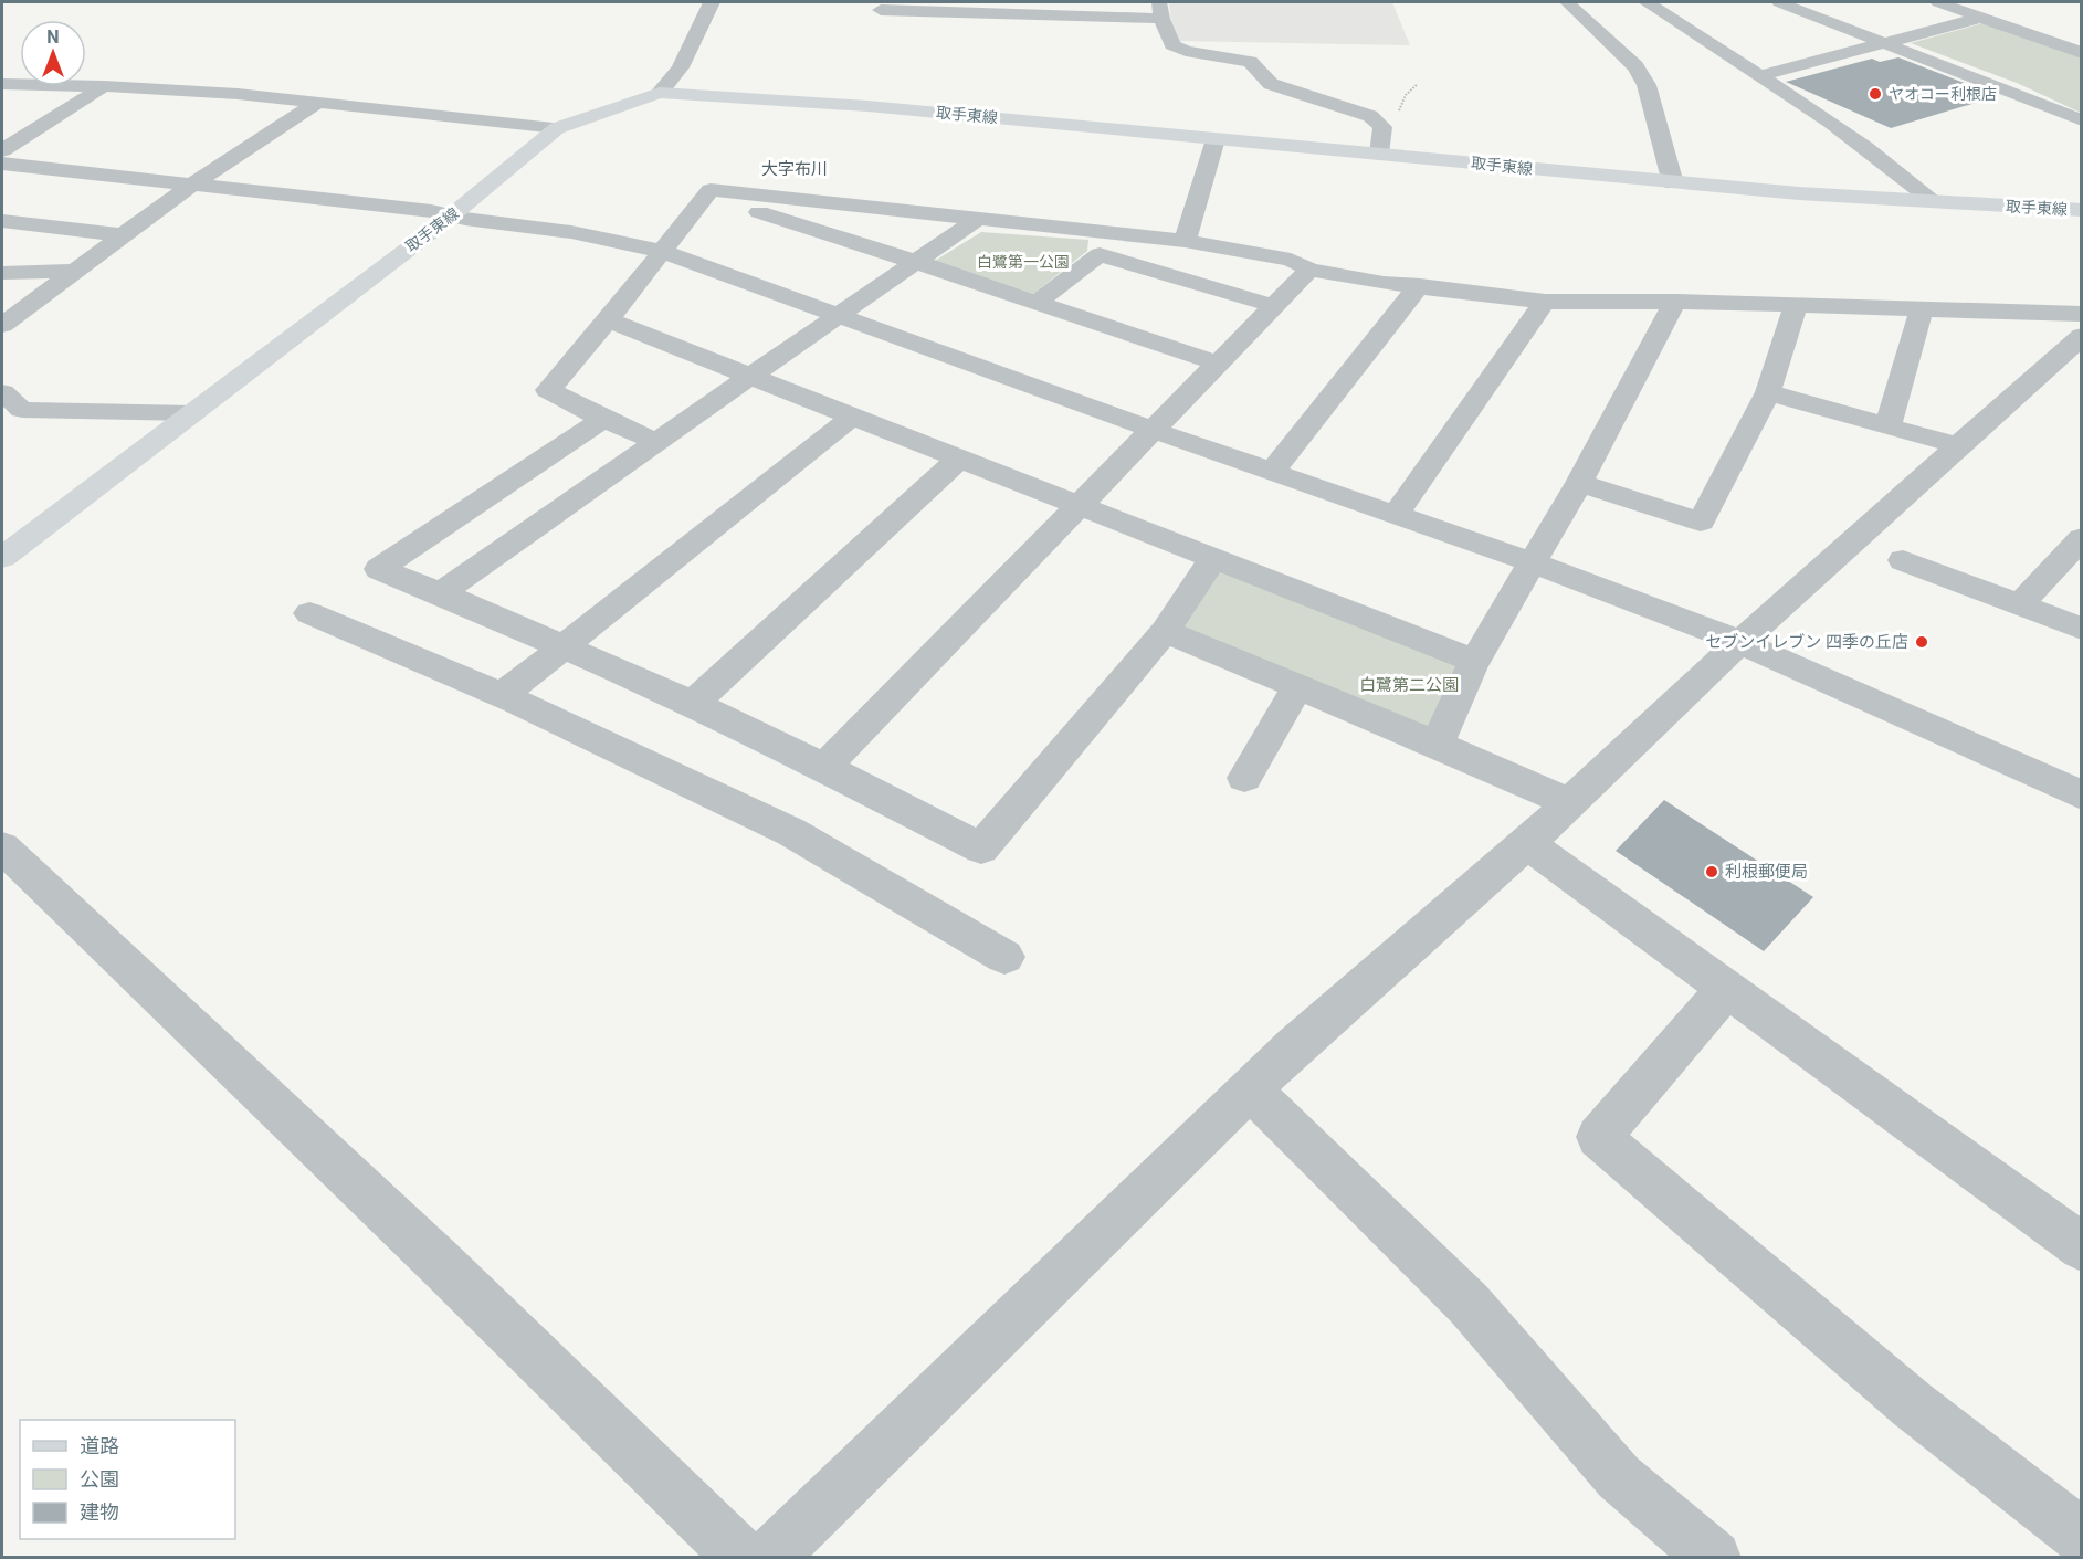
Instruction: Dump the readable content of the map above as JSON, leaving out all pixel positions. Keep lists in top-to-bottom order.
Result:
{
  "streets": {
    "main road": ["取手東線"]
  },
  "districts": ["大字布川"],
  "parks": ["白鷺第一公園", "白鷺第二公園"],
  "places": ["ヤオコー利根店", "セブンイレブン 四季の丘店", "利根郵便局"],
  "legend": ["道路", "公園", "建物"],
  "north": "top"
}
